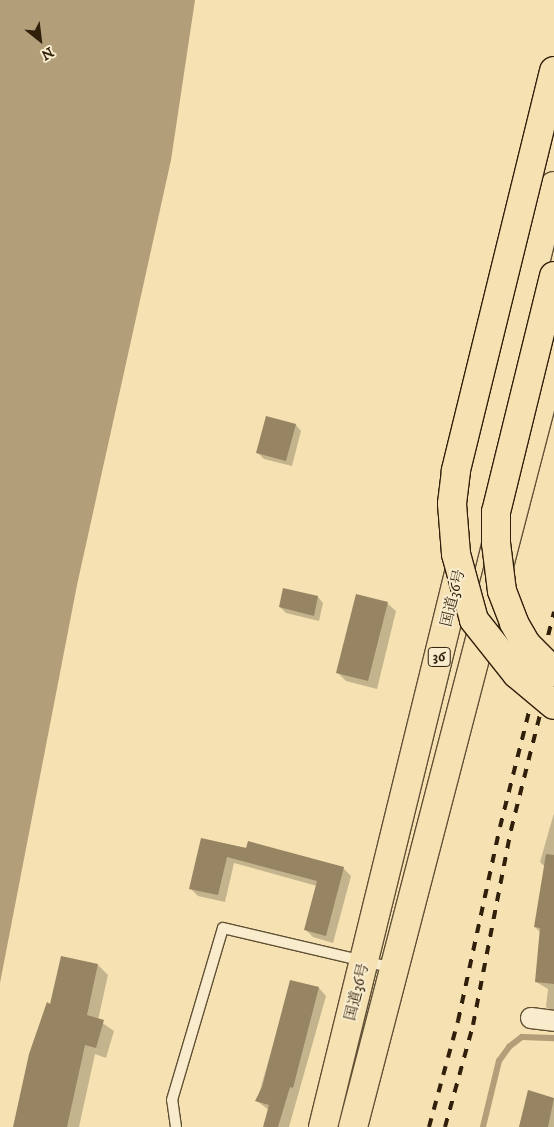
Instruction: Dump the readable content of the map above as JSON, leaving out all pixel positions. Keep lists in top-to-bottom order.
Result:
{
  "streets": {
    "highway": ["国道36号", "36"]
  },
  "north": "bottom right"
}
